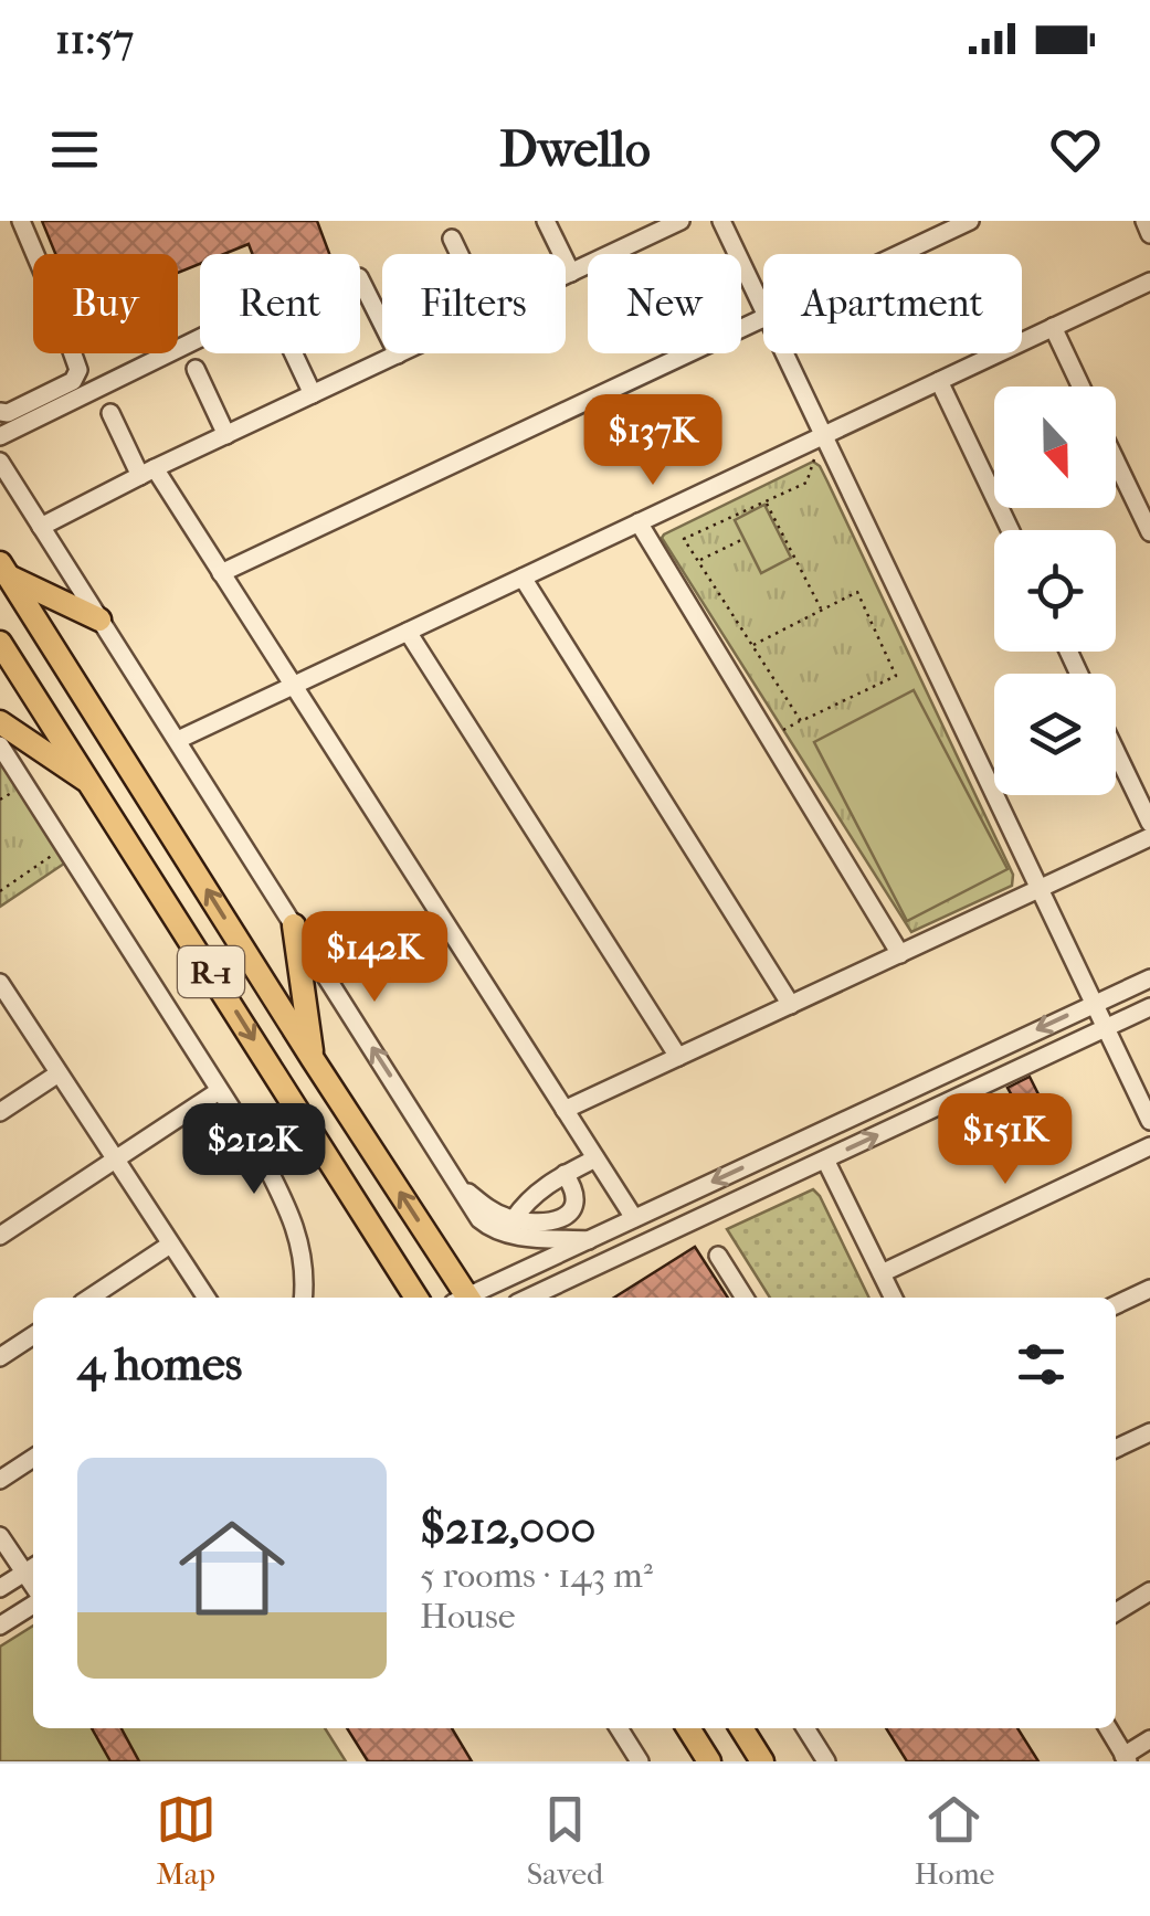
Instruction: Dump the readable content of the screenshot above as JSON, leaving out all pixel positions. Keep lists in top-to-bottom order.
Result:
{
  "streets": {
    "main road": ["R-1"]
  },
  "north": "bottom",
  "page": {
    "status": "11:57",
    "header": "Dwello",
    "chip": [
      "Buy",
      "Rent",
      "Filters",
      "New",
      "Apartment"
    ],
    "price": [
      "$137K",
      "$142K",
      "$151K",
      "$212K"
    ],
    "heading": "4 homes",
    "list": [
      {
        "name": "$212,000",
        "note": "5 rooms · 143 m² · House"
      }
    ],
    "tabs": ["Map", "Saved", "Home"]
  }
}
